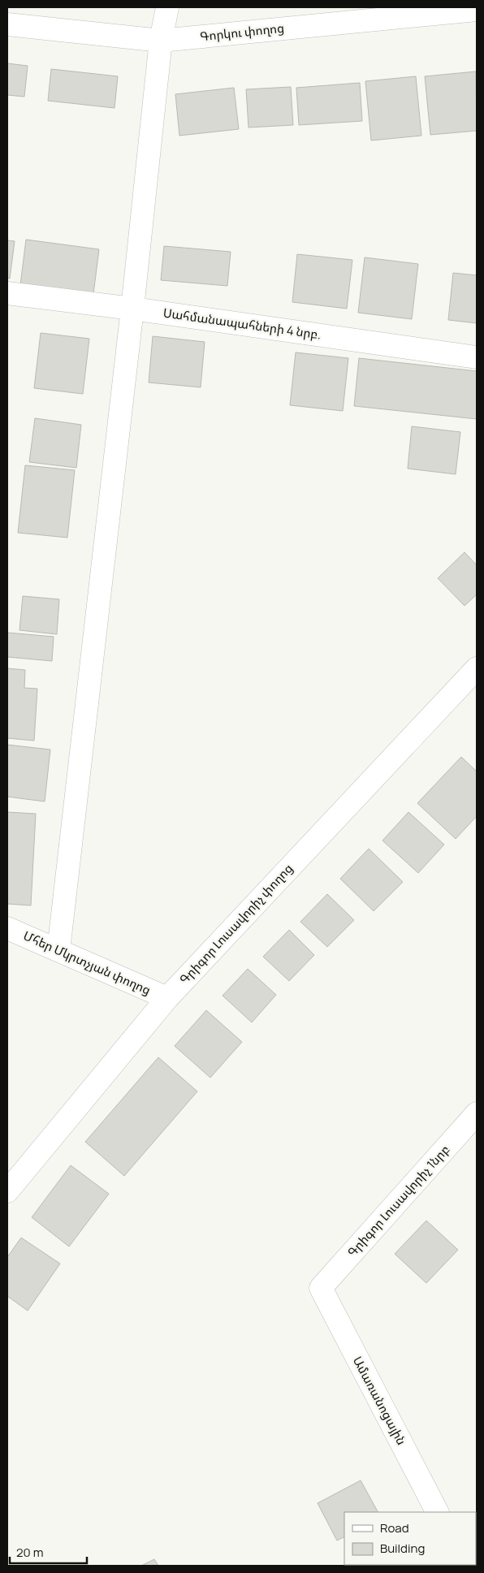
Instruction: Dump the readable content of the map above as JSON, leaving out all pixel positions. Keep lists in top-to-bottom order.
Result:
{
  "streets": {
    "street": [
      "Գորկու փողոց",
      "Սահմանապահների 4 նրբ.",
      "Գրիգոր Լուսավորիչ փողոց",
      "Մհեր Մկրտչյան փողոց",
      "Գրիգոր Լուսավորիչ 1նրբ",
      "Ամառանոցային"
    ]
  },
  "crossings": [
    ["Գրիգոր Լուսավորիչ փողոց", "Մհեր Մկրտչյան փողոց"],
    ["Գրիգոր Լուսավորիչ 1նրբ", "Ամառանոցային"]
  ],
  "legend": ["Road", "Building"],
  "scale_bar": "20 m"
}
